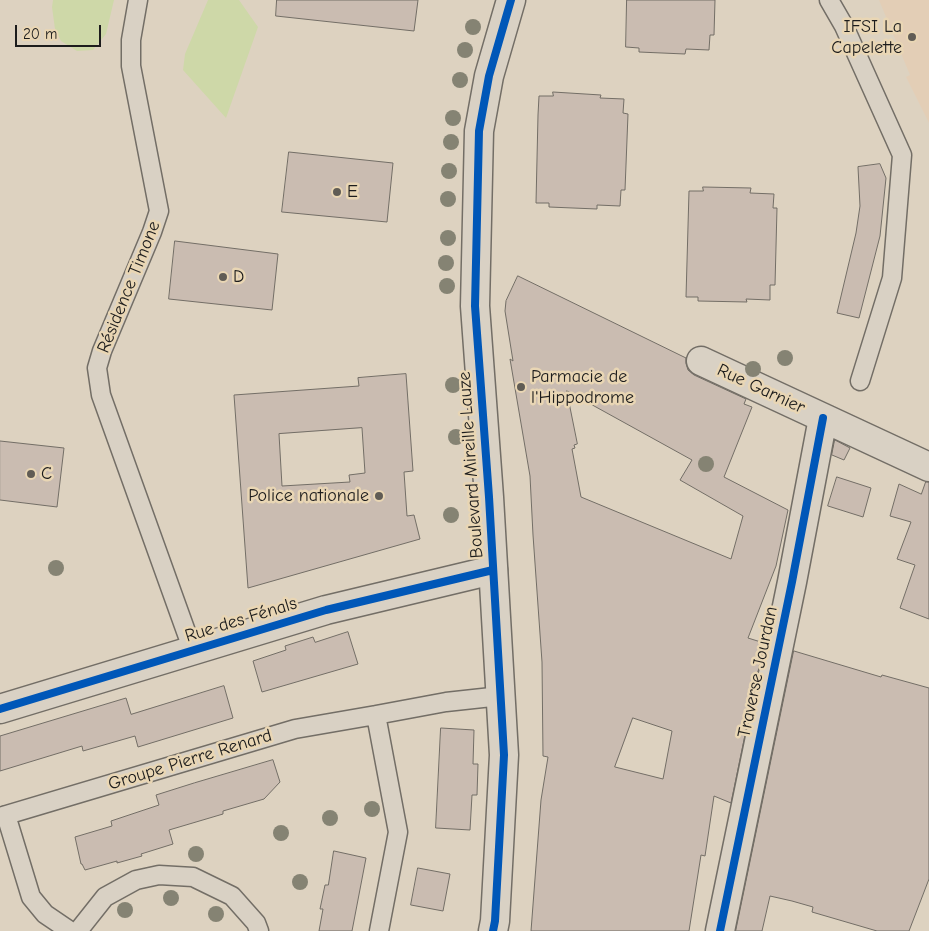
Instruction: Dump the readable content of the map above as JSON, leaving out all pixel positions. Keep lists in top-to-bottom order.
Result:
{
  "streets": {
    "street": [
      "Rue Garnier",
      "Boulevard Mireille Lauze",
      "Rue des Fénals",
      "Traverse Jourdan"
    ],
    "lane": ["Résidence Timone", "Groupe Pierre Renard"]
  },
  "crossings": [
    ["Résidence Timone", "Rue des Fénals"],
    ["Rue Garnier", "Traverse Jourdan"],
    ["Boulevard Mireille Lauze", "Rue des Fénals"],
    ["Boulevard Mireille Lauze", "Groupe Pierre Renard"]
  ],
  "places": [
    "IFSI La Capelette",
    "E",
    "D",
    "Parmacie de l'Hippodrome",
    "C",
    "Police nationale"
  ],
  "scale_bar": "20 m"
}
